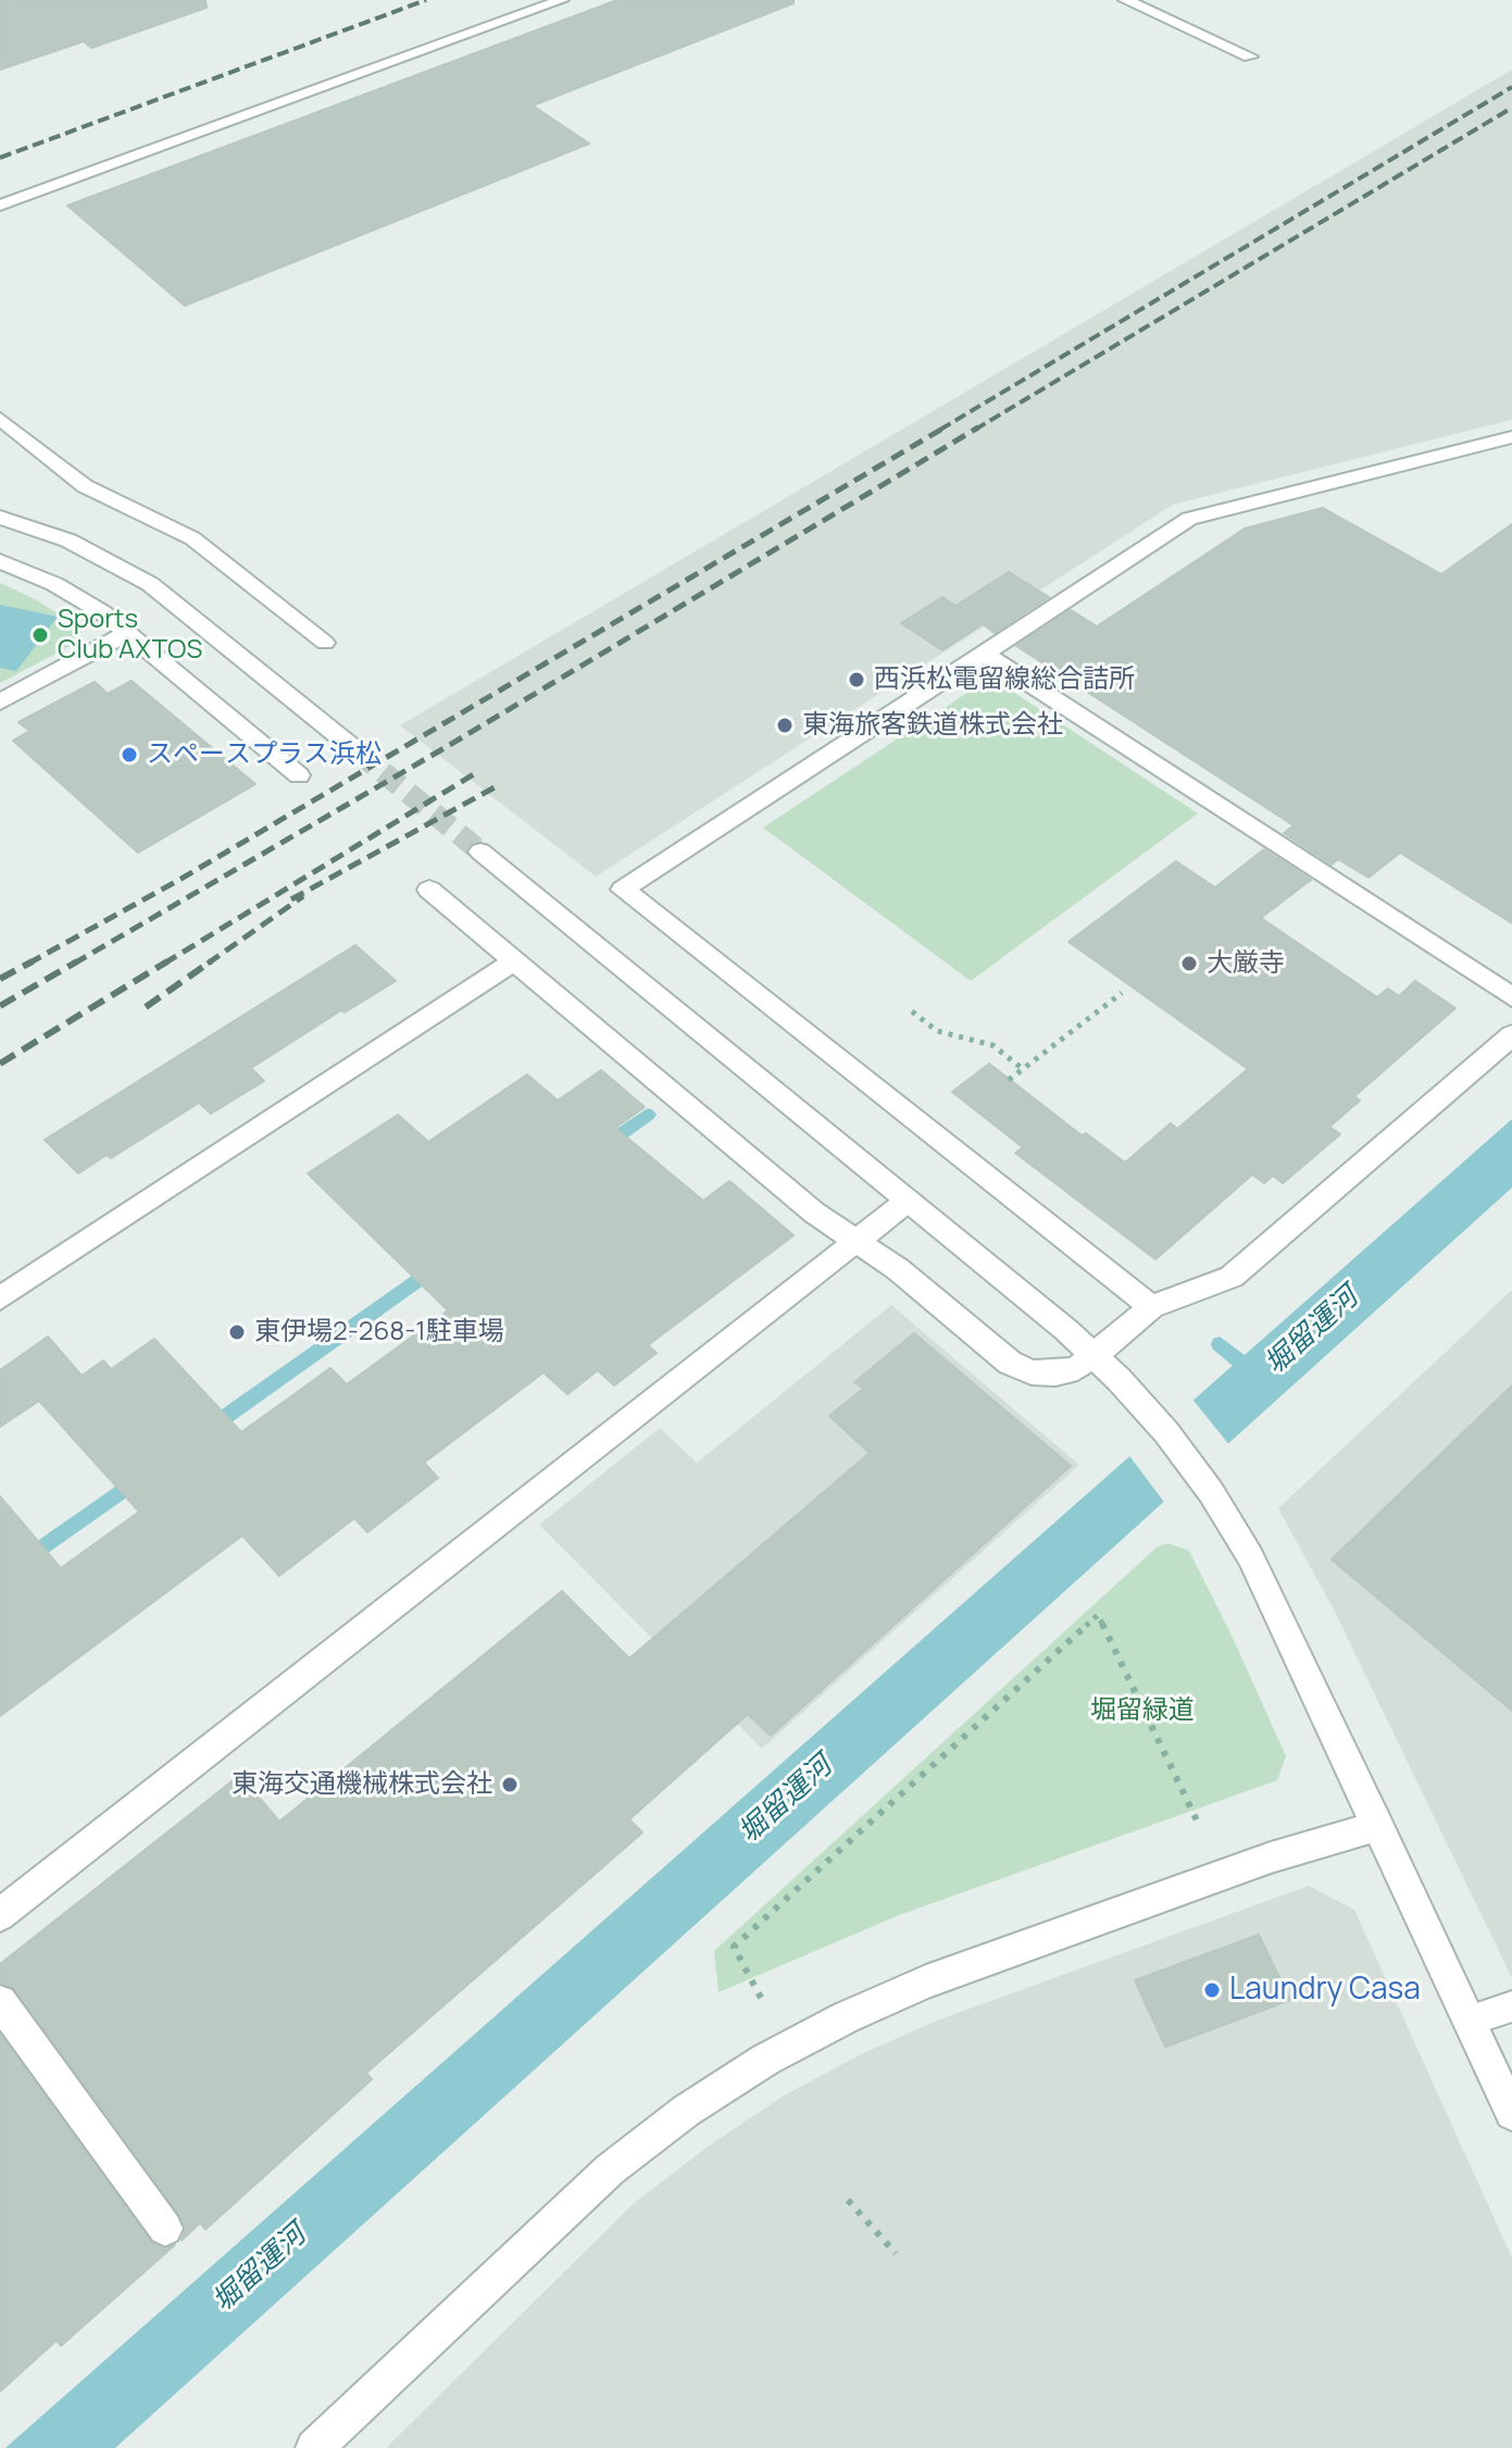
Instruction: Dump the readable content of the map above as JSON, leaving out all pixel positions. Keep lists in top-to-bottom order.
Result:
{
  "water": ["堀留運河"],
  "parks": ["堀留緑道"],
  "places": [
    "Sports Club AXTOS",
    "西浜松電留線総合詰所",
    "東海旅客鉄道株式会社",
    "スペースプラス浜松",
    "大厳寺",
    "東伊場2-268-1駐車場",
    "東海交通機械株式会社",
    "Laundry Casa"
  ]
}
